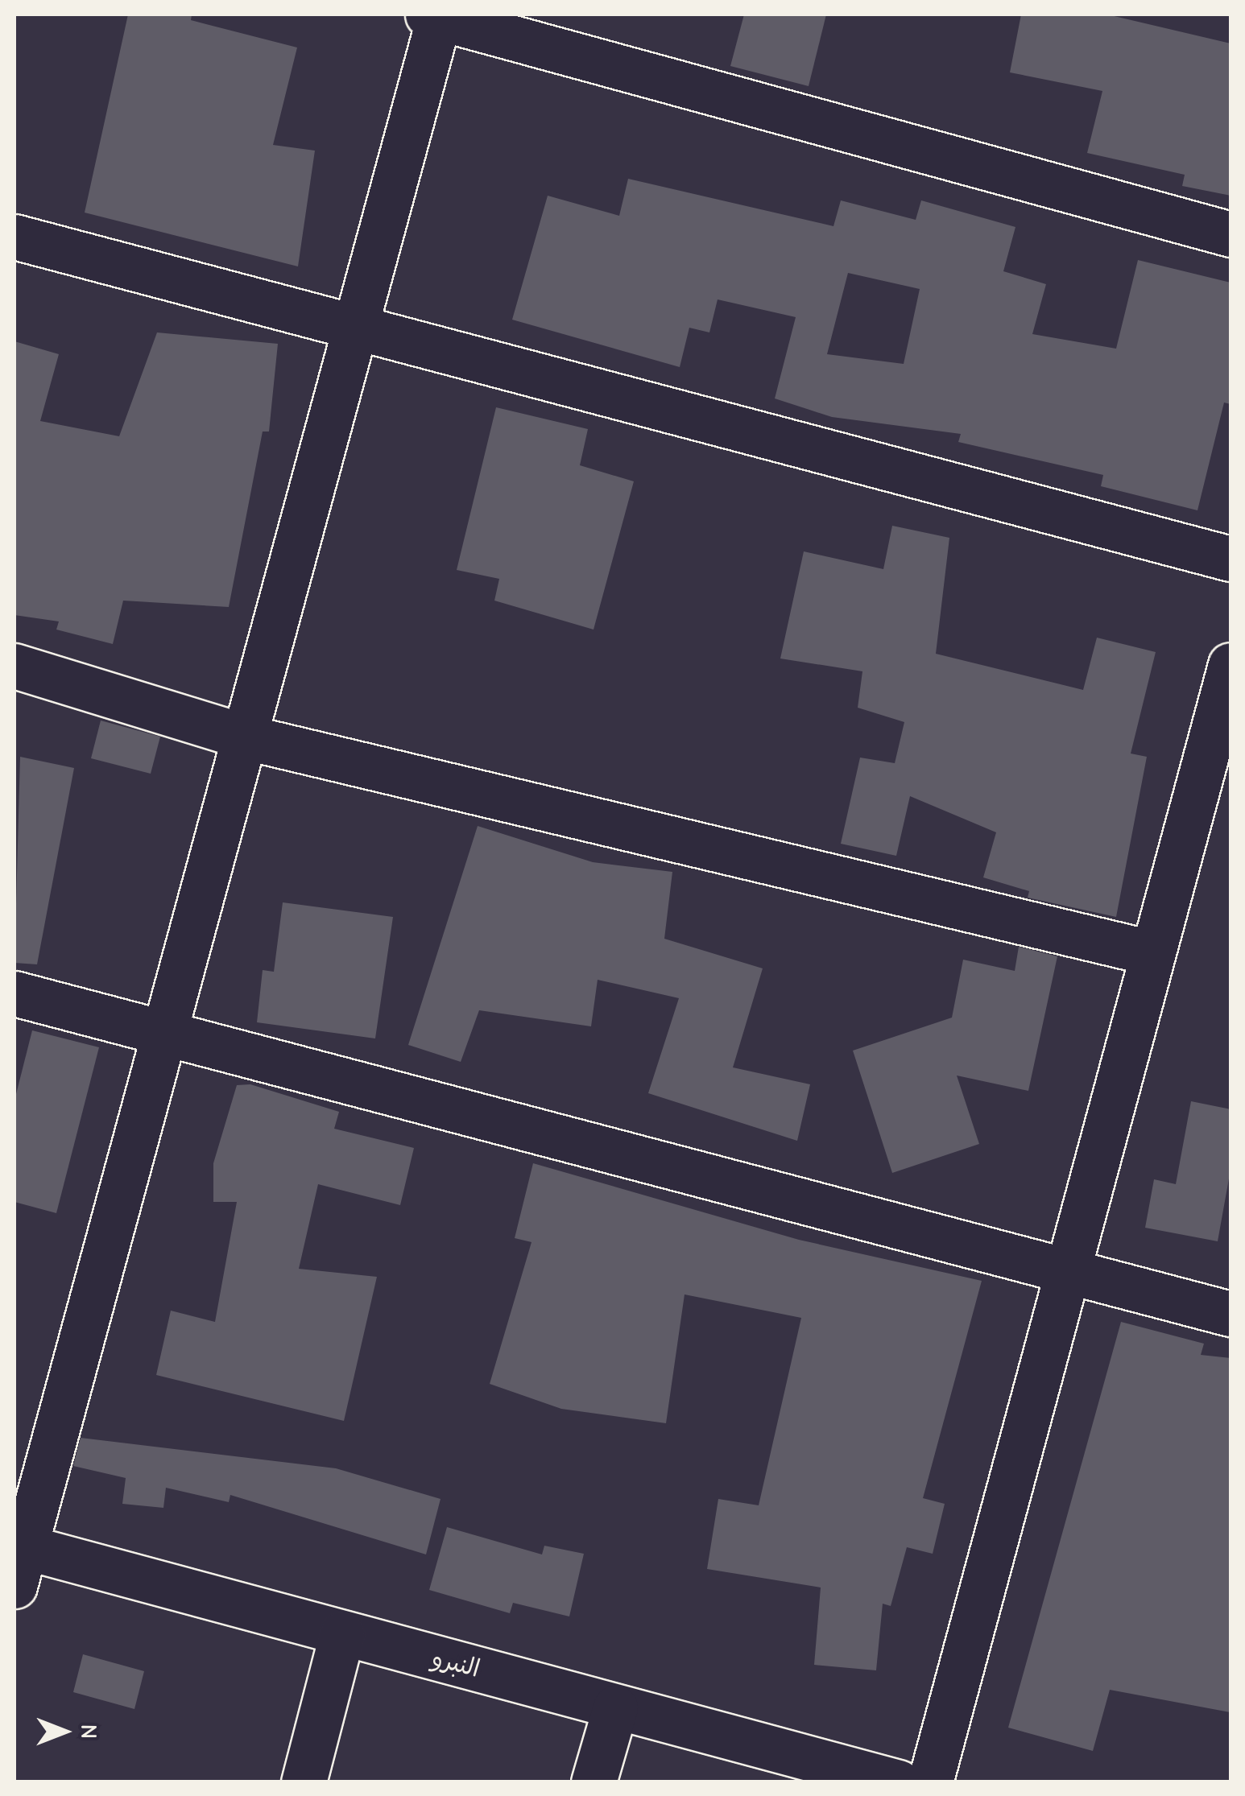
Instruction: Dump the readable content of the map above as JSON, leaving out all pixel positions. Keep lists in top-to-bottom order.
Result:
{
  "streets": {
    "street": ["النبرو"]
  },
  "north": "right"
}
